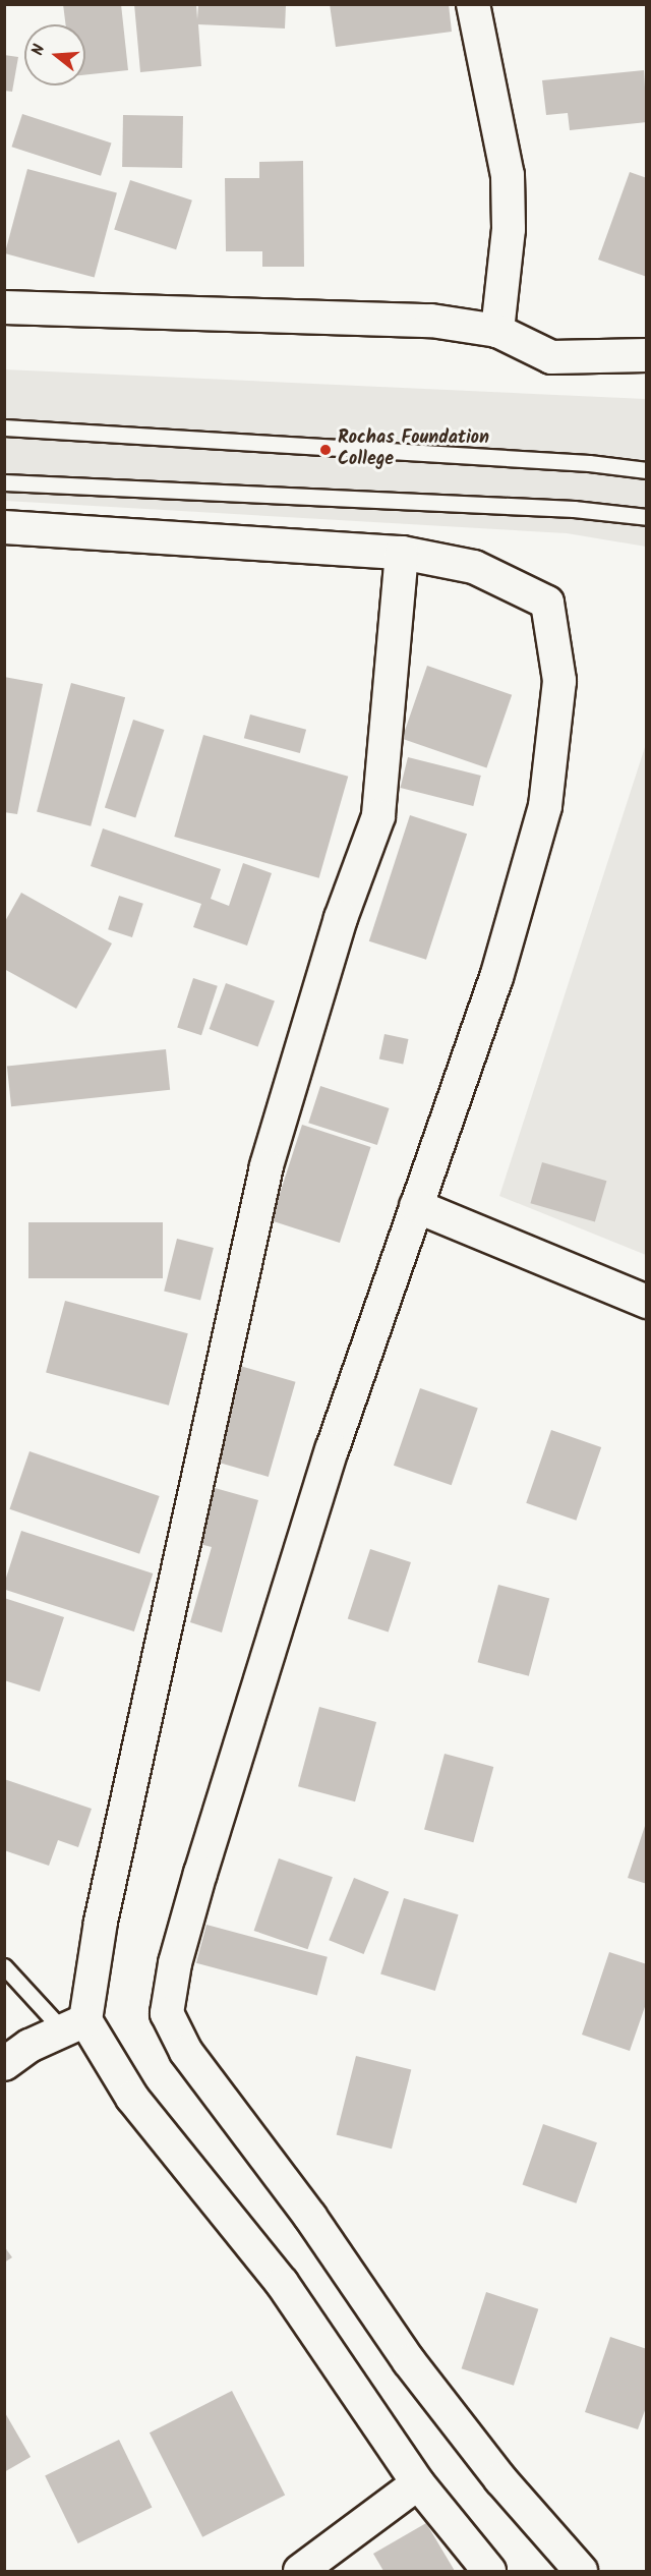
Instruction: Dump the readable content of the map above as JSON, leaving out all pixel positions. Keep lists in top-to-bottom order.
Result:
{
  "places": ["Rochas Foundation College"],
  "north": "left"
}
